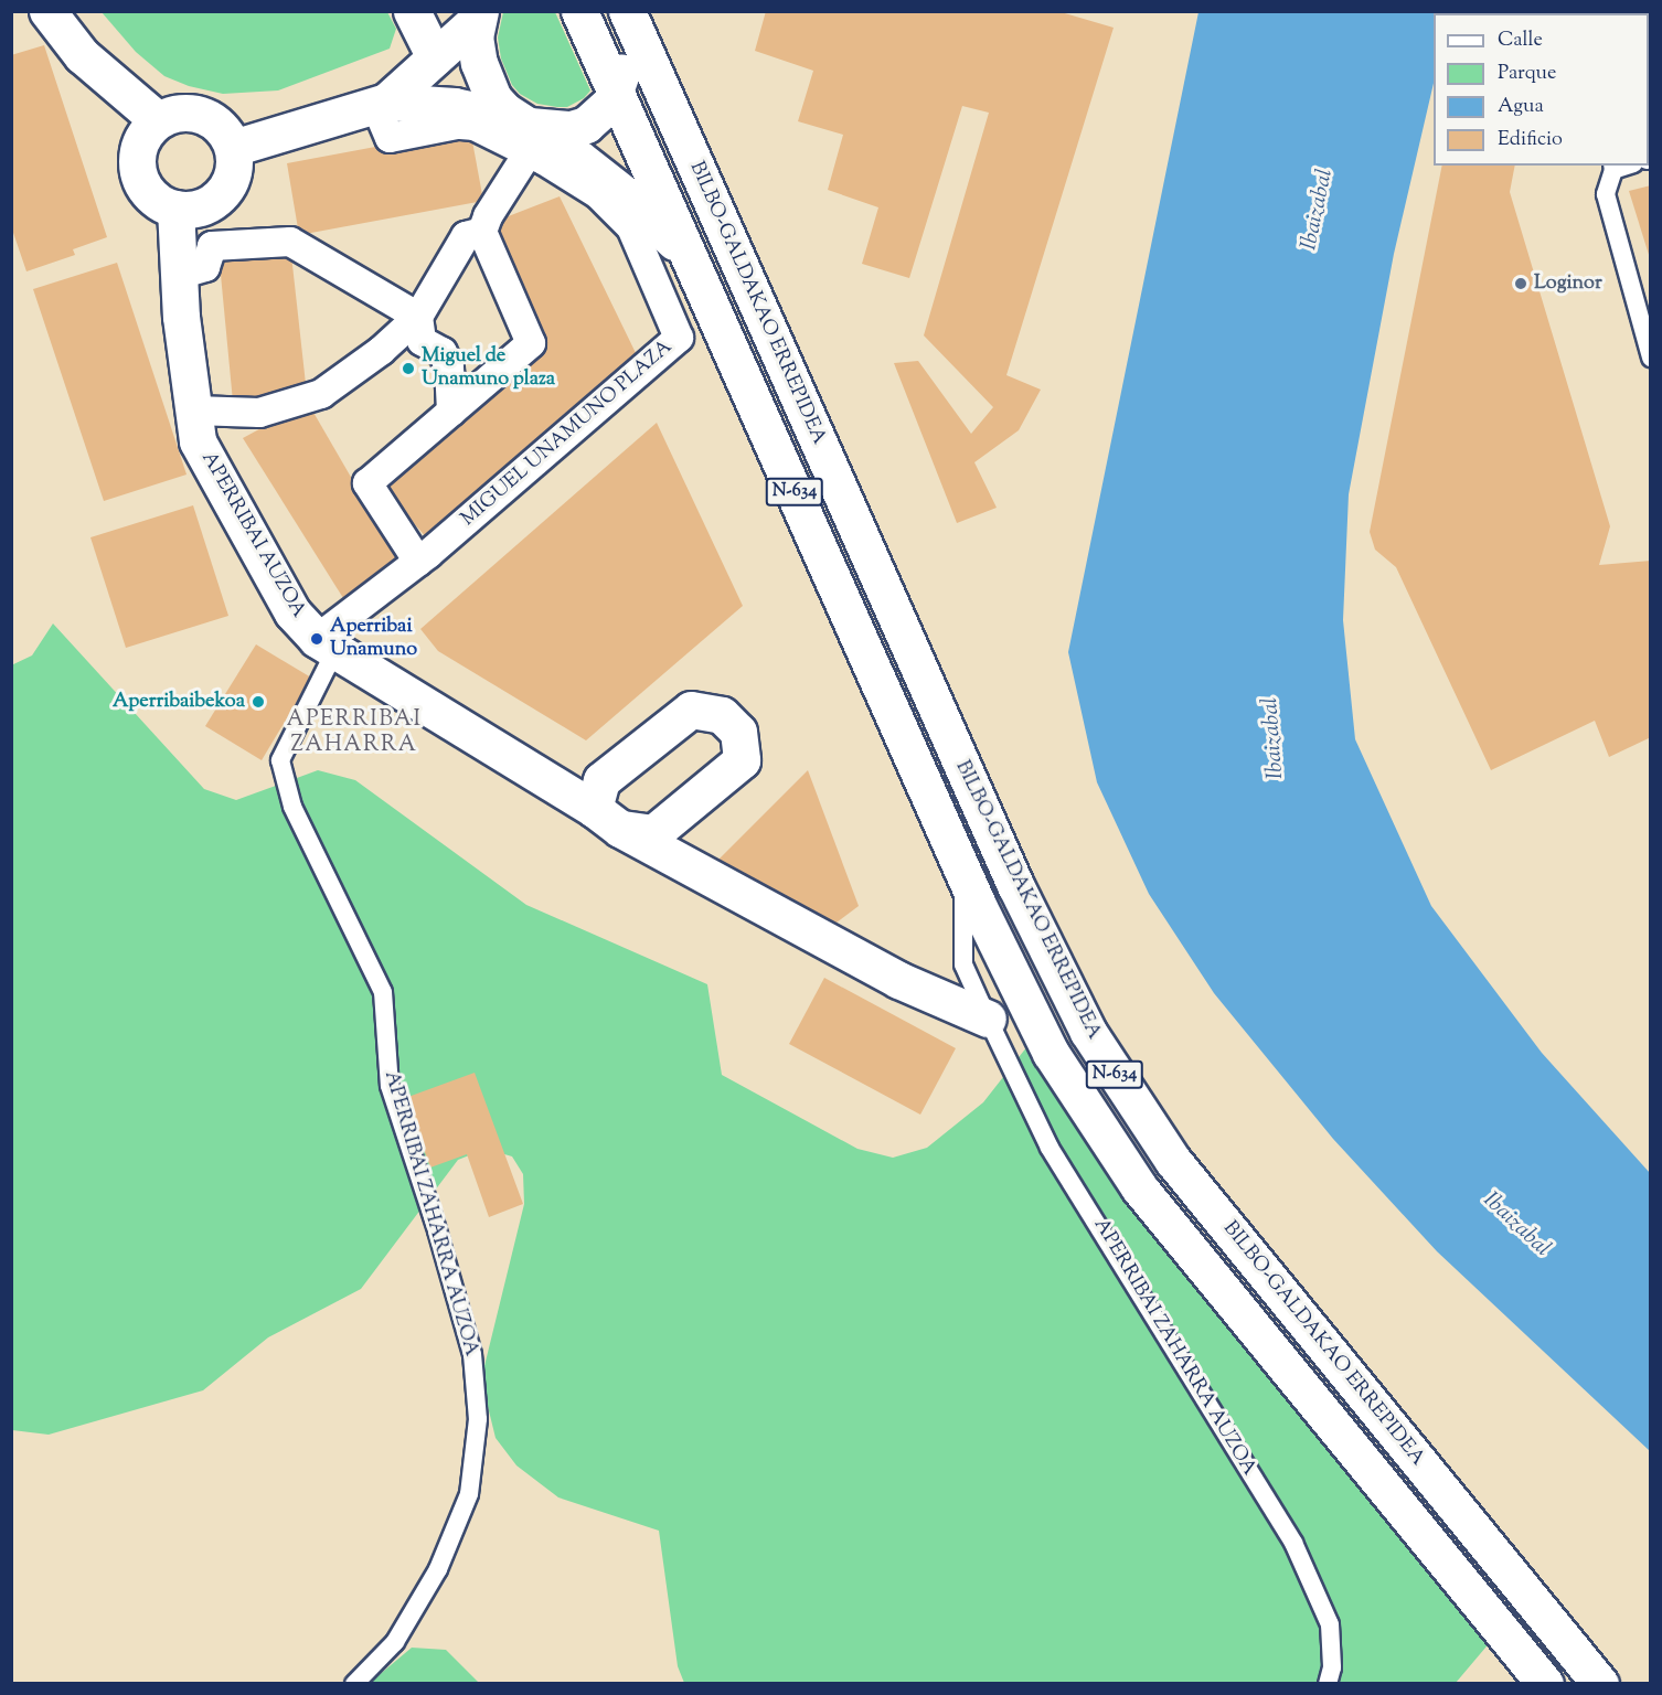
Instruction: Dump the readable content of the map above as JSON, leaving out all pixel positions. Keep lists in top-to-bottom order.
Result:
{
  "streets": {
    "main road": [
      "BILBO-GALDAKAO ERREPIDEA",
      "MIGUEL UNAMUNO PLAZA",
      "N-634",
      "APERRIBAI AUZOA"
    ],
    "lane": ["APERRIBAI ZAHARRA AUZOA"]
  },
  "crossings": [
    ["MIGUEL UNAMUNO PLAZA", "APERRIBAI AUZOA"],
    ["MIGUEL UNAMUNO PLAZA", "APERRIBAI ZAHARRA AUZOA"],
    ["N-634", "APERRIBAI ZAHARRA AUZOA"],
    ["APERRIBAI AUZOA", "APERRIBAI ZAHARRA AUZOA"]
  ],
  "districts": ["APERRIBAI ZAHARRA"],
  "water": ["Ibaizabal"],
  "places": [
    "Loginor",
    "Miguel de Unamuno plaza",
    "Aperribai Unamuno",
    "Aperribaibekoa"
  ],
  "legend": [
    "Calle",
    "Parque",
    "Agua",
    "Edificio"
  ]
}
